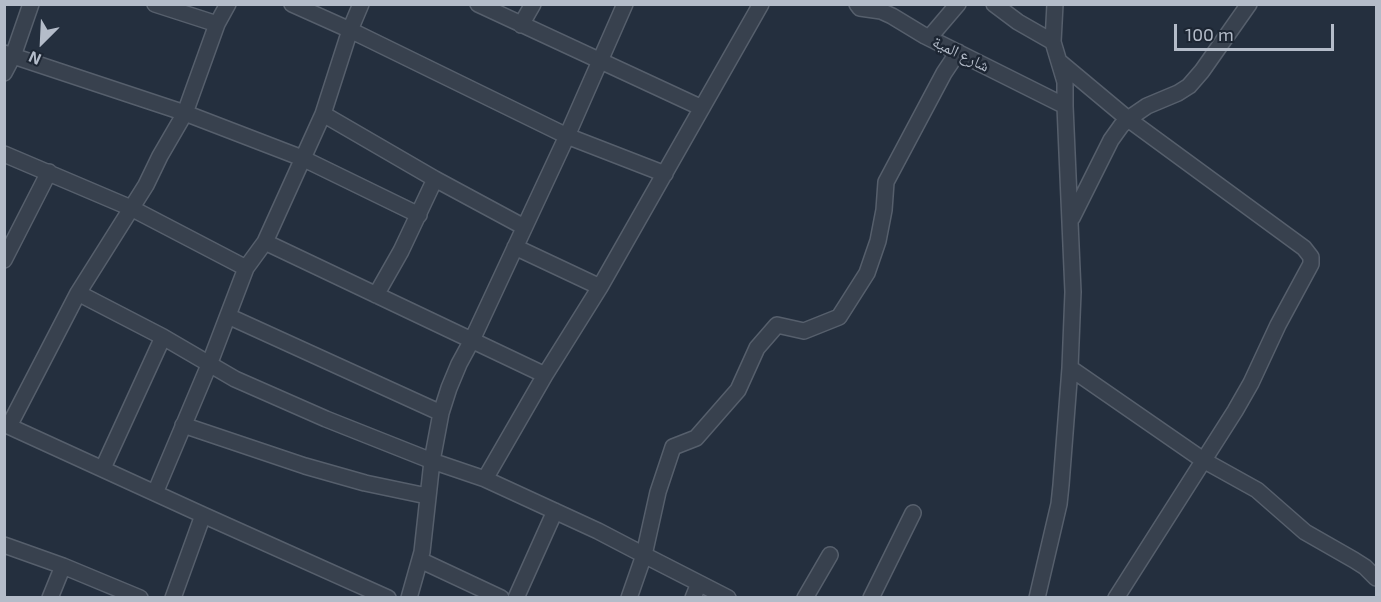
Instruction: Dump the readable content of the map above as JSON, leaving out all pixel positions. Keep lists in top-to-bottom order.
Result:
{
  "streets": {
    "street": ["شارع المية"]
  },
  "scale_bar": "100 m",
  "north": "bottom left"
}
